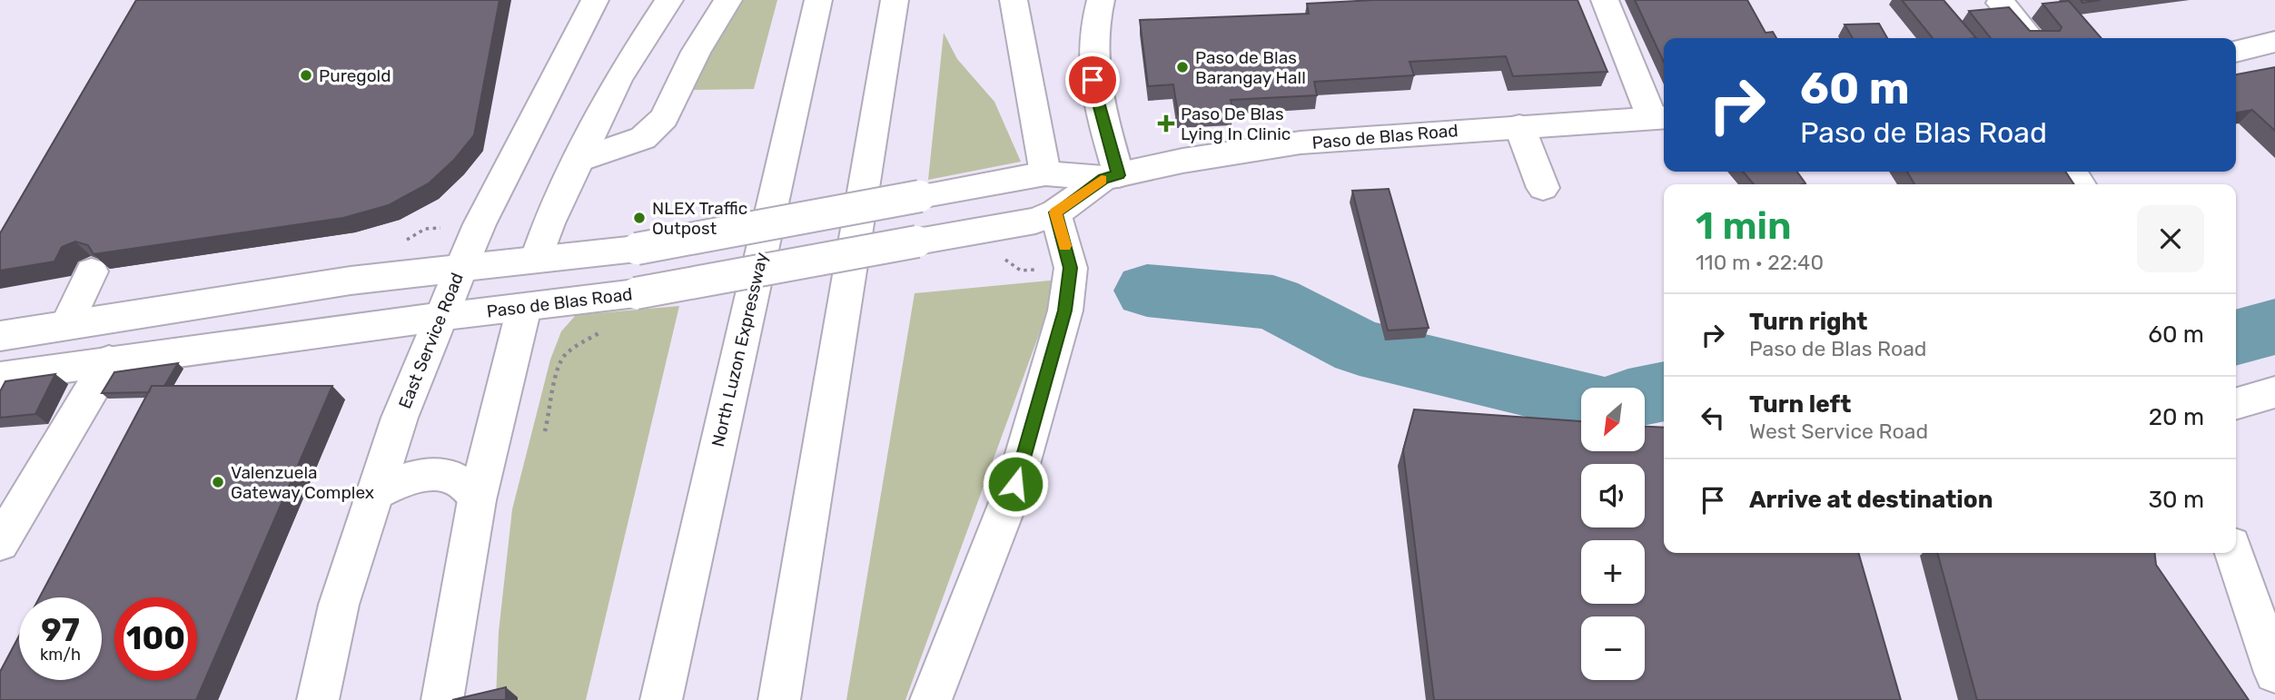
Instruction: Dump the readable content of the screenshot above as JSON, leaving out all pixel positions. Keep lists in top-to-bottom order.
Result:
{
  "streets": {
    "main road": ["Paso de Blas Road", "East Service Road", "North Luzon Expressway"]
  },
  "crossings": [
    ["Paso de Blas Road", "East Service Road"]
  ],
  "places": {
    "other": [
      "Paso de Blas Barangay Hall",
      "Puregold",
      "NLEX Traffic Outpost",
      "Valenzuela Gateway Complex"
    ],
    "health": ["Paso De Blas Lying In Clinic"]
  },
  "north": "bottom left",
  "page": {
    "turn": ["60 m", "Paso de Blas Road"],
    "heading": ["1 min", "110 m · 22:40"],
    "list": [
      {
        "name": "Turn right",
        "note": "Paso de Blas Road",
        "value": "60 m"
      },
      {
        "name": "Turn left",
        "note": "West Service Road",
        "value": "20 m"
      },
      {
        "name": "Arrive at destination",
        "value": "30 m"
      }
    ],
    "map_buttons": ["+", "−"],
    "speed": "97 km/h",
    "limit": "100"
  }
}
